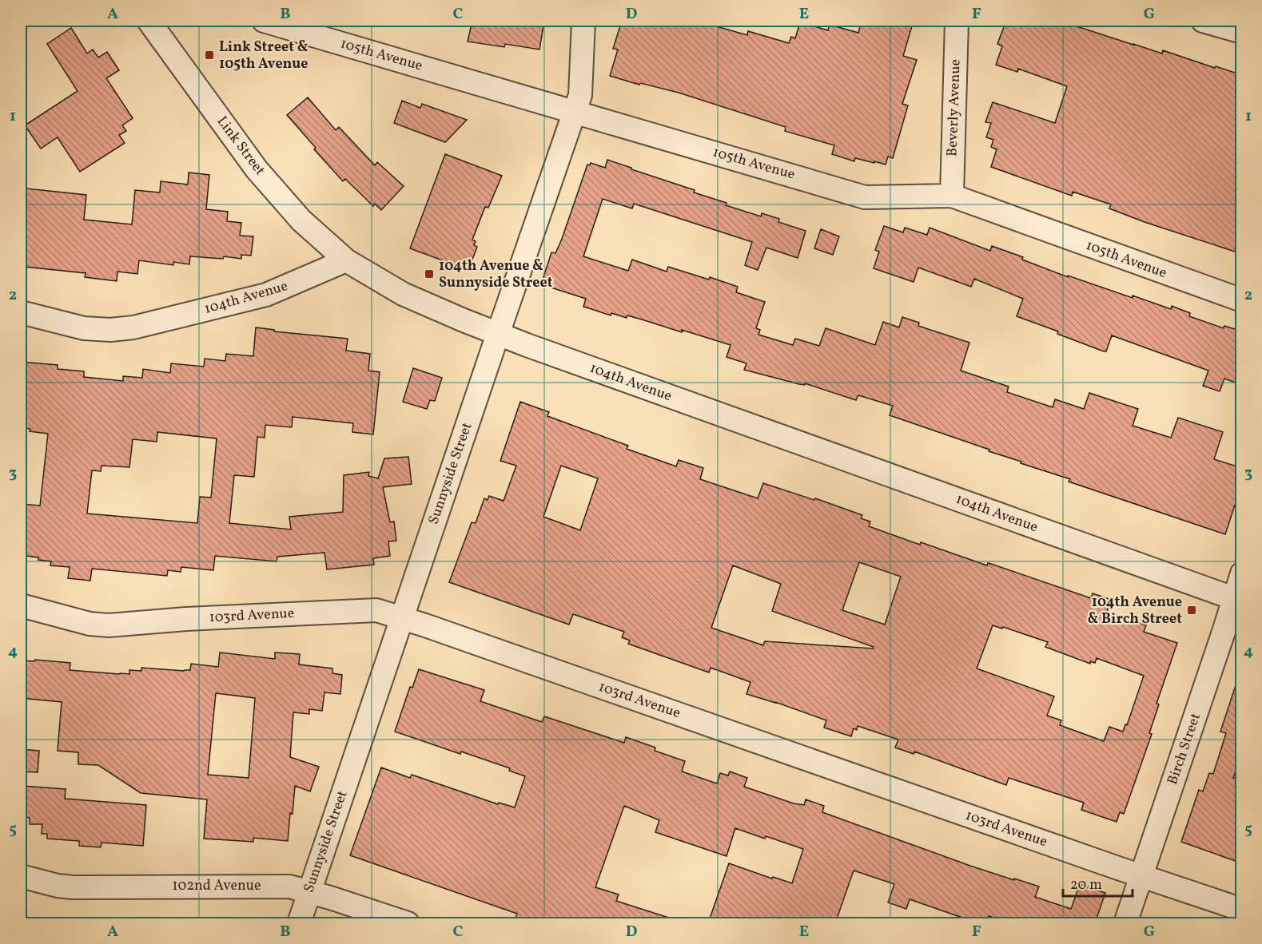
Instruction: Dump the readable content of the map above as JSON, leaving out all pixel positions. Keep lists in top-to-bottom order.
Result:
{
  "streets": {
    "street": [
      "105th Avenue",
      "Beverly Avenue",
      "Link Street",
      "104th Avenue",
      "Sunnyside Street",
      "103rd Avenue",
      "Birch Street",
      "102nd Avenue"
    ]
  },
  "crossings": [
    ["105th Avenue", "Beverly Avenue"],
    ["105th Avenue", "Sunnyside Street"],
    ["Link Street", "104th Avenue"],
    ["104th Avenue", "Sunnyside Street"],
    ["104th Avenue", "Birch Street"],
    ["Sunnyside Street", "103rd Avenue"],
    ["Sunnyside Street", "102nd Avenue"],
    ["103rd Avenue", "Birch Street"]
  ],
  "places": {
    "transit": ["Link Street & 105th Avenue", "104th Avenue & Sunnyside Street", "104th Avenue & Birch Street"]
  },
  "scale_bar": "20 m",
  "grid": {
    "columns": [
      "A",
      "B",
      "C",
      "D",
      "E",
      "F",
      "G"
    ],
    "rows": [
      "1",
      "2",
      "3",
      "4",
      "5"
    ]
  }
}
